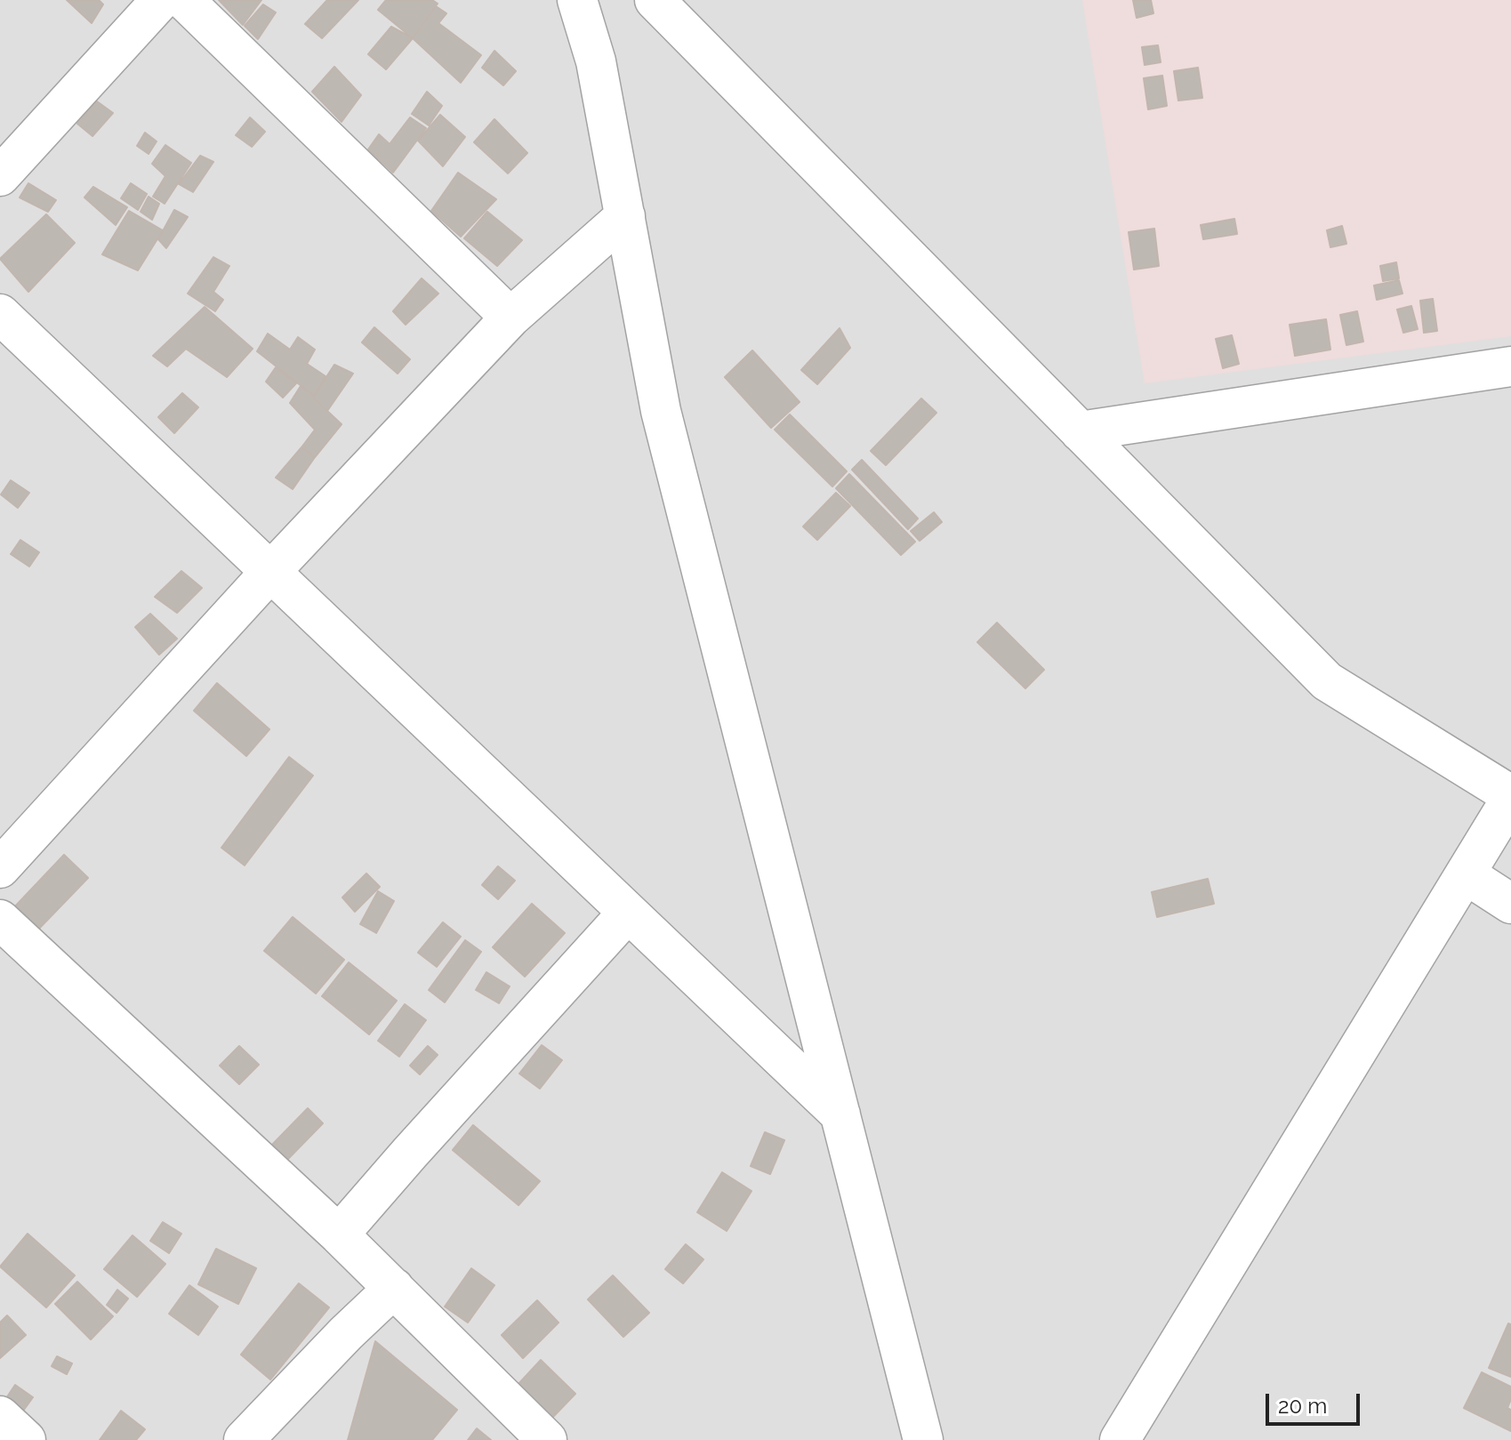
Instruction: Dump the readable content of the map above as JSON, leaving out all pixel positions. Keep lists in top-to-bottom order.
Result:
{
  "scale_bar": "20 m"
}
